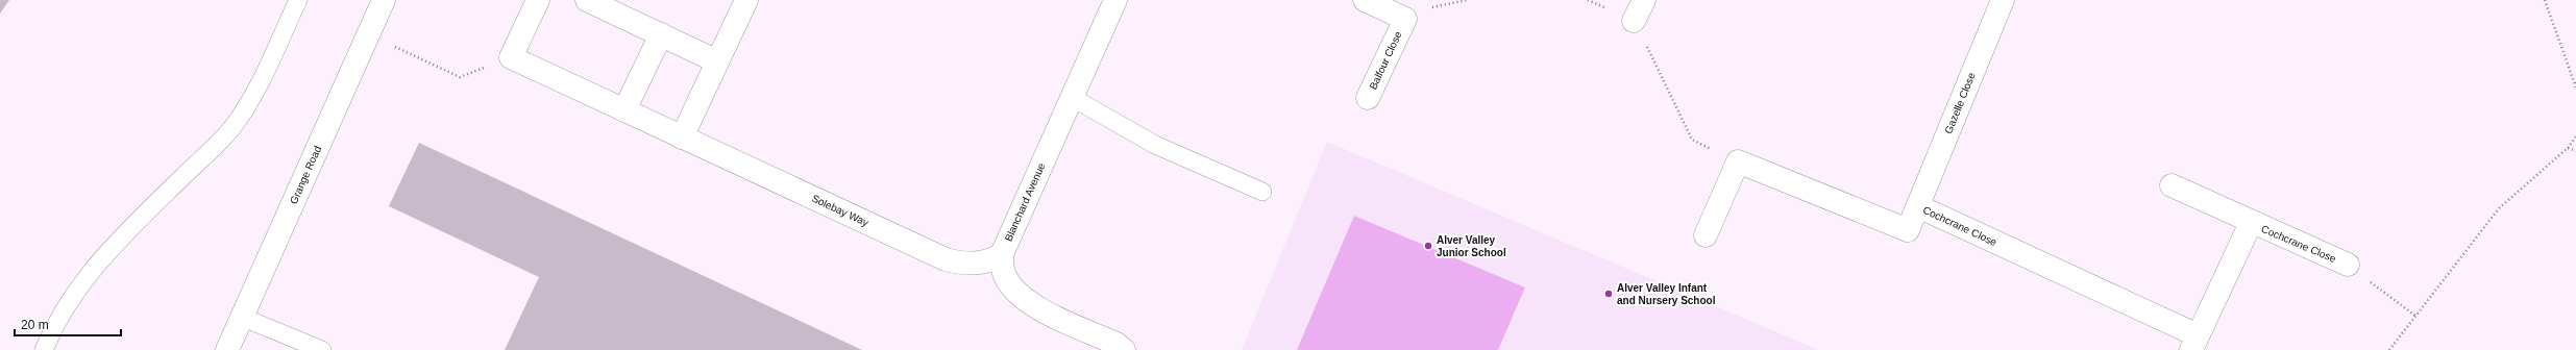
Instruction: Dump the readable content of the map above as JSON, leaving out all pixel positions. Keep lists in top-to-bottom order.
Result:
{
  "streets": {
    "street": [
      "Balfour Close",
      "Gazelle Close",
      "Grange Road",
      "Blanchard Avenue",
      "Solebay Way",
      "Cochcrane Close"
    ]
  },
  "crossings": [
    ["Gazelle Close", "Cochcrane Close"],
    ["Blanchard Avenue", "Solebay Way"]
  ],
  "places": ["Alver Valley Junior School", "Alver Valley Infant and Nursery School"],
  "scale_bar": "20 m"
}
